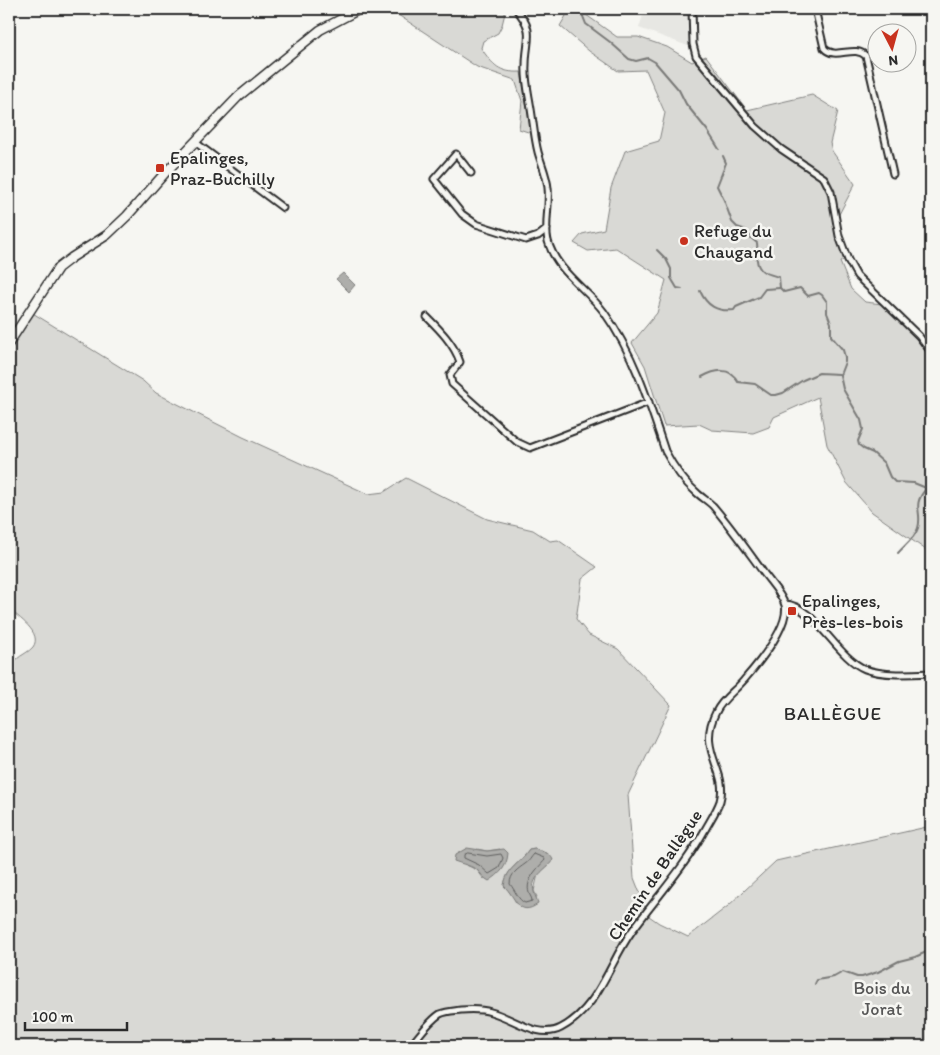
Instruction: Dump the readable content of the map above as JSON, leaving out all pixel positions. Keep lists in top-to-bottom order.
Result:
{
  "streets": {
    "street": ["Chemin de Ballègue"]
  },
  "districts": ["BALLÈGUE"],
  "parks": ["Bois du Jorat"],
  "places": {
    "transit": ["Epalinges, Praz-Buchilly", "Epalinges, Près-les-bois"],
    "other": ["Refuge du Chaugand"]
  },
  "scale_bar": "100 m",
  "north": "bottom"
}
